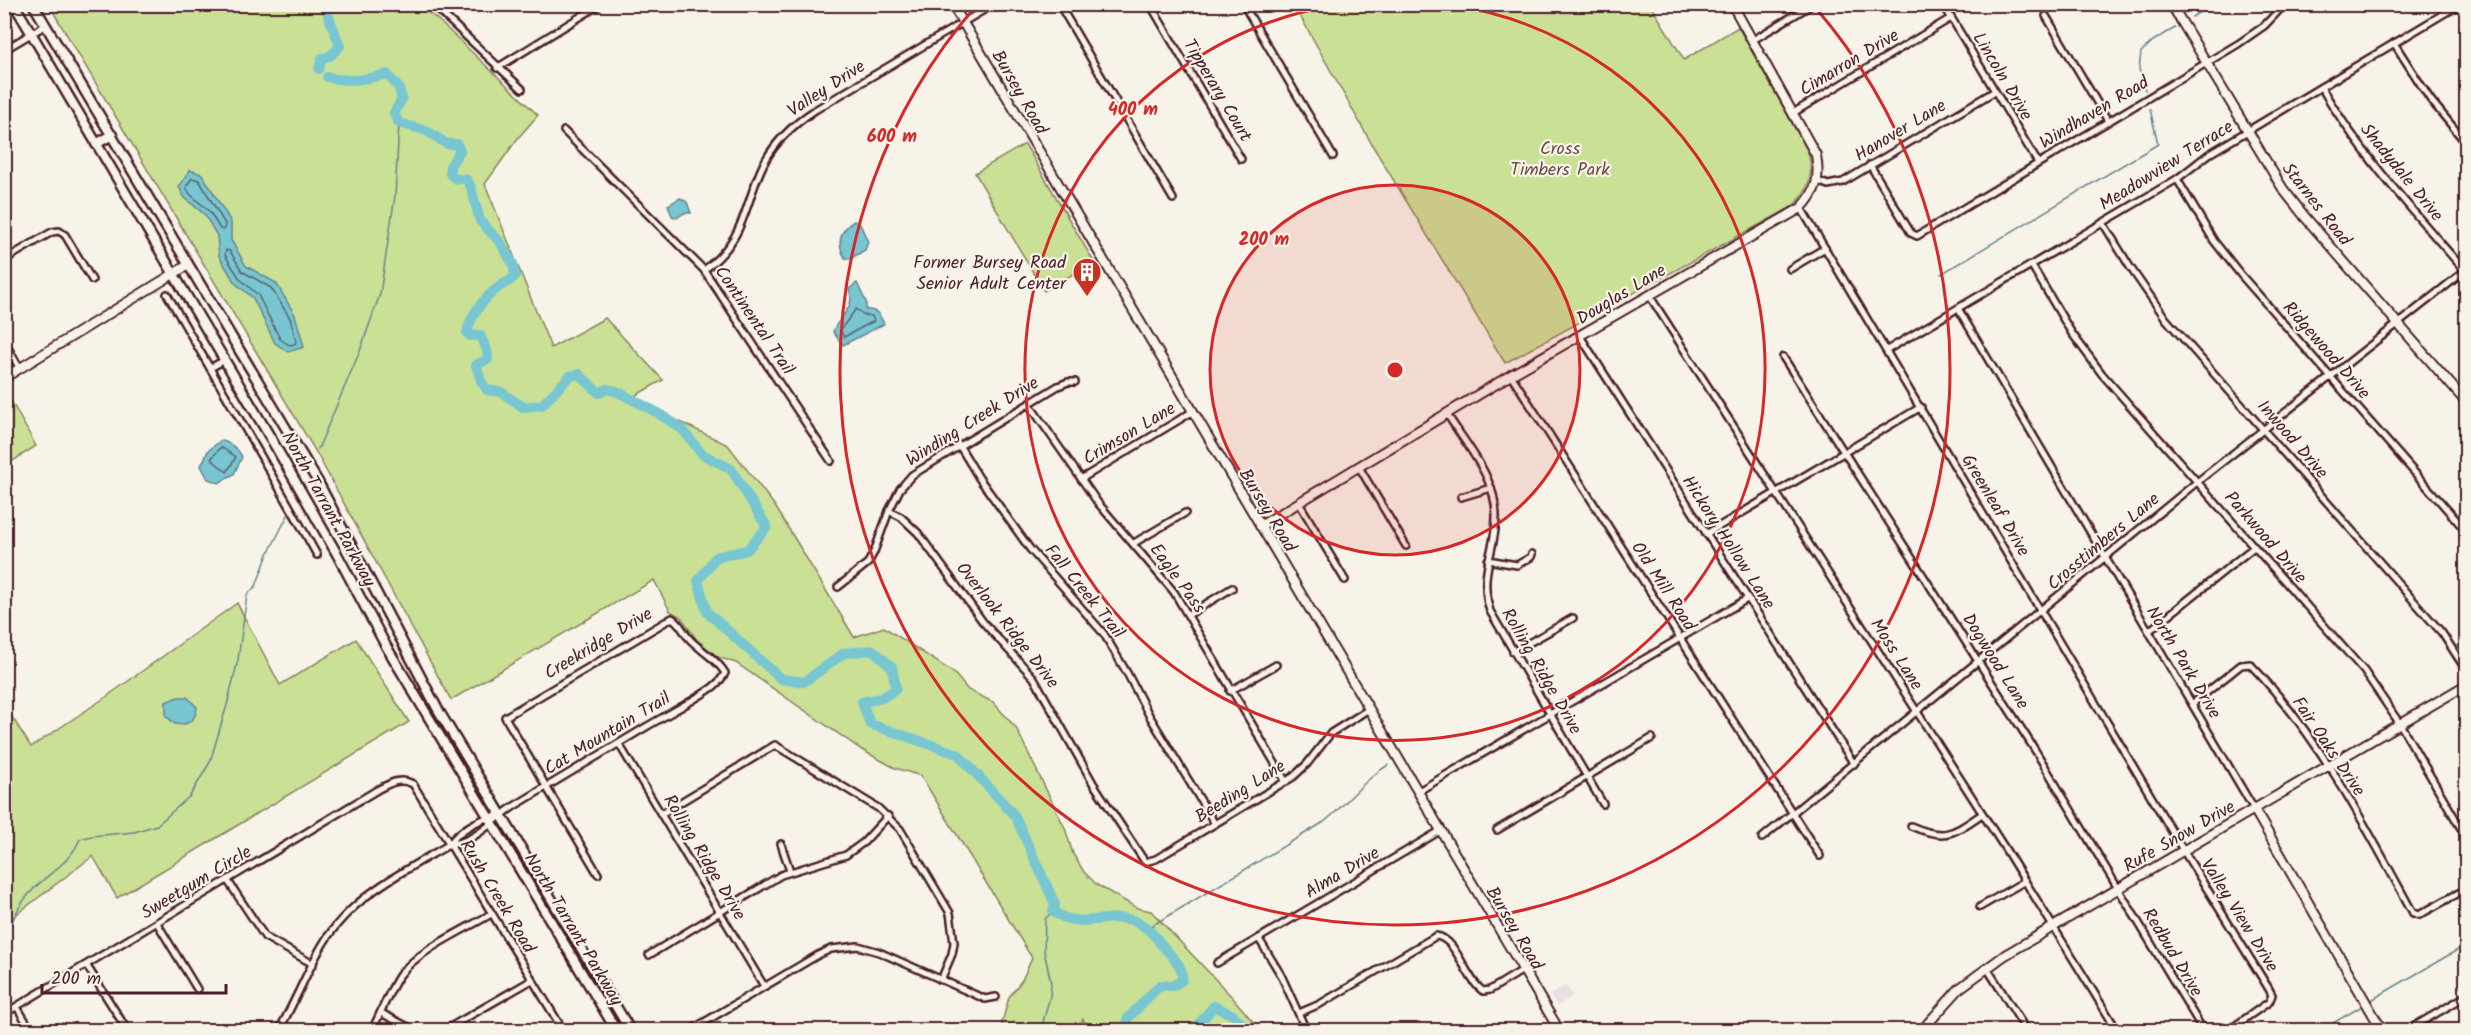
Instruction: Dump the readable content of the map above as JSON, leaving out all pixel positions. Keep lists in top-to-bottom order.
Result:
{
  "streets": {
    "main road": ["North Tarrant Parkway"],
    "street": [
      "Cimarron Drive",
      "Lincoln Drive",
      "Valley Drive",
      "Tipperary Court",
      "Bursey Road",
      "Windhaven Road",
      "Hanover Lane",
      "Meadowview Terrace",
      "Shadydale Drive",
      "Starnes Road",
      "Douglas Lane",
      "Continental Trail",
      "Ridgewood Drive",
      "Winding Creek Drive",
      "Crimson Lane",
      "Inwood Drive",
      "Greenleaf Drive",
      "Parkwood Drive",
      "Crosstimbers Lane",
      "Hickory Hollow Lane",
      "Eagle Pass",
      "Old Mill Road",
      "Fall Creek Trail",
      "Overlook Ridge Drive",
      "Creekridge Drive",
      "Moss Lane",
      "Dogwood Lane",
      "North Park Drive",
      "Rolling Ridge Drive",
      "Cat Mountain Trail",
      "Fair Oaks Drive",
      "Beeding Lane",
      "Rufe Snow Drive",
      "Alma Drive",
      "Sweetgum Circle",
      "Rush Creek Road",
      "Valley View Drive",
      "Redbud Drive"
    ]
  },
  "crossings": [
    ["Cimarron Drive", "Lincoln Drive"],
    ["Lincoln Drive", "Windhaven Road"],
    ["Lincoln Drive", "Hanover Lane"],
    ["Valley Drive", "Bursey Road"],
    ["Valley Drive", "Continental Trail"],
    ["Bursey Road", "Douglas Lane"],
    ["Bursey Road", "Crimson Lane"],
    ["Bursey Road", "Beeding Lane"],
    ["Bursey Road", "Alma Drive"],
    ["Windhaven Road", "Hanover Lane"],
    ["Windhaven Road", "Starnes Road"],
    ["Hanover Lane", "Douglas Lane"],
    ["Meadowview Terrace", "Shadydale Drive"],
    ["Meadowview Terrace", "Starnes Road"],
    ["Meadowview Terrace", "Ridgewood Drive"],
    ["Meadowview Terrace", "Inwood Drive"],
    ["Meadowview Terrace", "Greenleaf Drive"],
    ["Meadowview Terrace", "Parkwood Drive"],
    ["Meadowview Terrace", "North Park Drive"],
    ["Shadydale Drive", "Crosstimbers Lane"],
    ["Starnes Road", "Crosstimbers Lane"],
    ["Douglas Lane", "Greenleaf Drive"],
    ["Douglas Lane", "Hickory Hollow Lane"],
    ["Douglas Lane", "Old Mill Road"],
    ["Douglas Lane", "Moss Lane"],
    ["Douglas Lane", "Rolling Ridge Drive"],
    ["Ridgewood Drive", "Crosstimbers Lane"],
    ["Winding Creek Drive", "Eagle Pass"],
    ["Winding Creek Drive", "Fall Creek Trail"],
    ["Winding Creek Drive", "Overlook Ridge Drive"],
    ["Crimson Lane", "Eagle Pass"],
    ["Inwood Drive", "Crosstimbers Lane"],
    ["Greenleaf Drive", "Crosstimbers Lane"],
    ["Greenleaf Drive", "Rufe Snow Drive"],
    ["Greenleaf Drive", "Valley View Drive"],
    ["North Tarrant Parkway", "Cat Mountain Trail"],
    ["Parkwood Drive", "Crosstimbers Lane"],
    ["Parkwood Drive", "Rufe Snow Drive"],
    ["Crosstimbers Lane", "Hickory Hollow Lane"],
    ["Crosstimbers Lane", "Old Mill Road"],
    ["Crosstimbers Lane", "Moss Lane"],
    ["Crosstimbers Lane", "Dogwood Lane"],
    ["Crosstimbers Lane", "North Park Drive"],
    ["Eagle Pass", "Beeding Lane"],
    ["Fall Creek Trail", "Beeding Lane"],
    ["Overlook Ridge Drive", "Beeding Lane"],
    ["Creekridge Drive", "Cat Mountain Trail"],
    ["Moss Lane", "Rufe Snow Drive"],
    ["Dogwood Lane", "Rufe Snow Drive"],
    ["Dogwood Lane", "Redbud Drive"],
    ["North Park Drive", "Fair Oaks Drive"],
    ["North Park Drive", "Rufe Snow Drive"],
    ["Rolling Ridge Drive", "Cat Mountain Trail"],
    ["Cat Mountain Trail", "Rush Creek Road"],
    ["Fair Oaks Drive", "Rufe Snow Drive"],
    ["Rufe Snow Drive", "Valley View Drive"],
    ["Rufe Snow Drive", "Redbud Drive"],
    ["Sweetgum Circle", "Rush Creek Road"]
  ],
  "parks": ["Cross Timbers Park"],
  "places": {
    "building": ["Former Bursey Road Senior Adult Center"]
  },
  "scale_bar": "200 m",
  "rings": ["400 m", "600 m", "200 m"]
}
